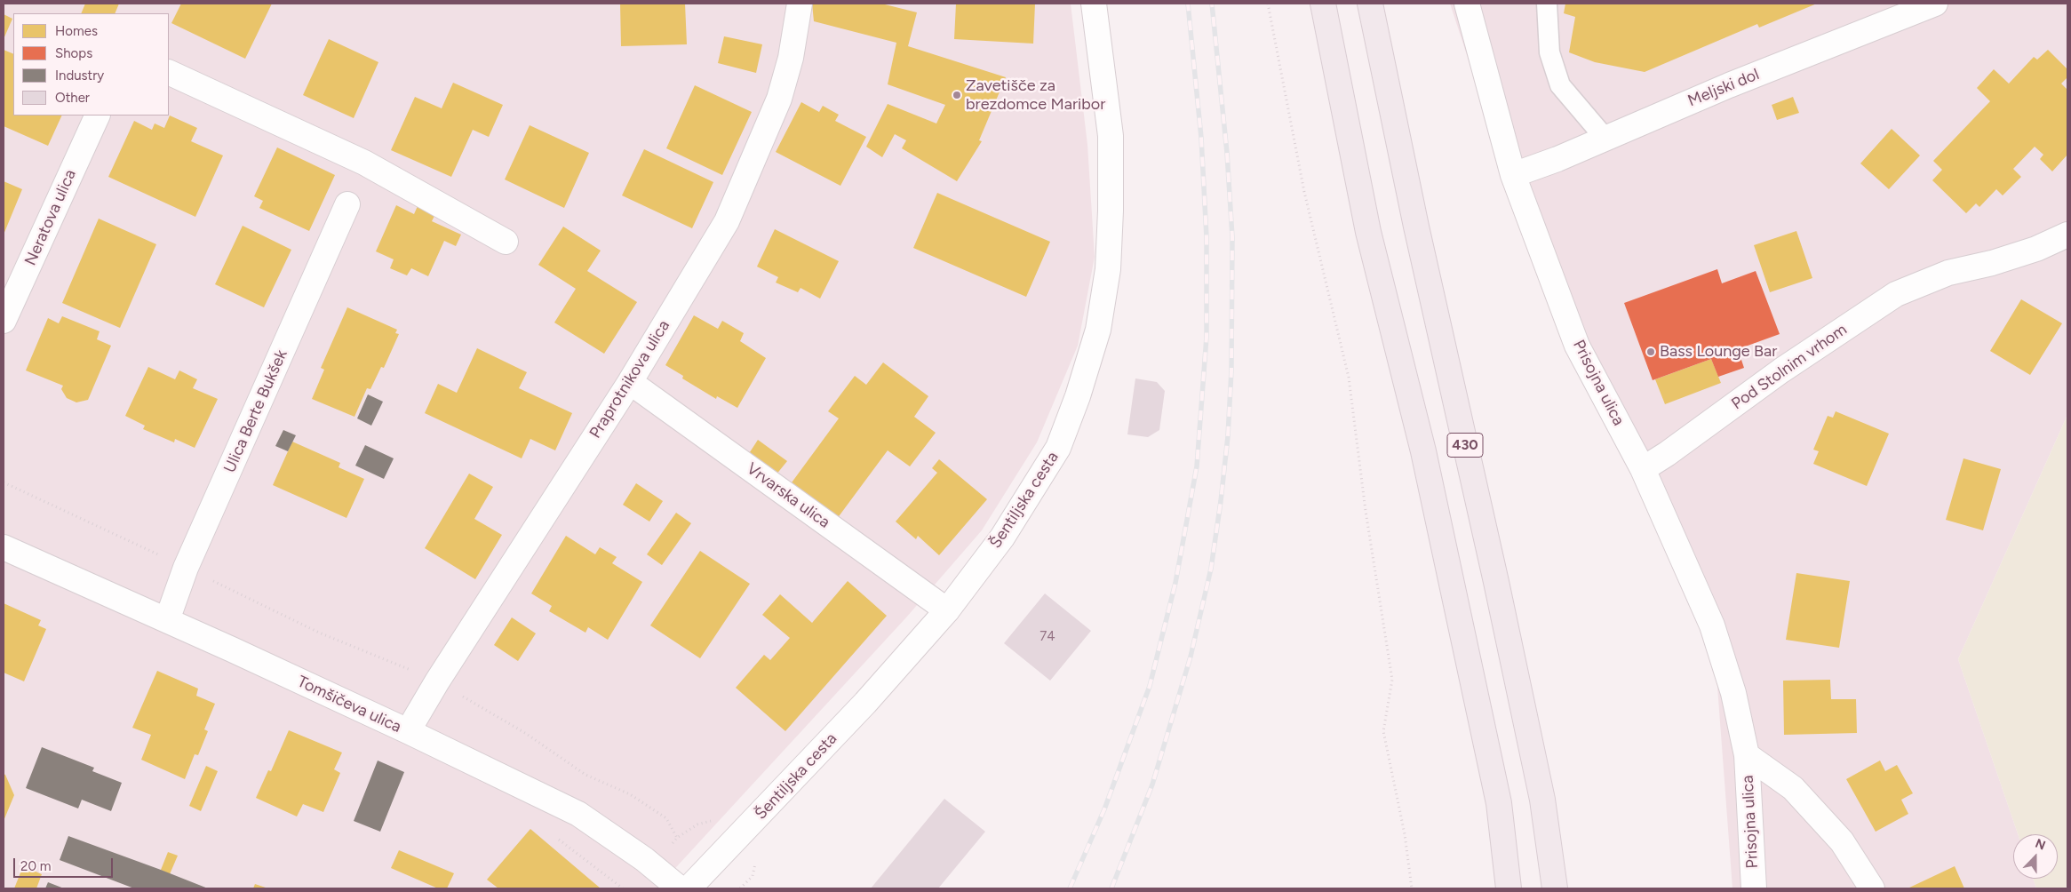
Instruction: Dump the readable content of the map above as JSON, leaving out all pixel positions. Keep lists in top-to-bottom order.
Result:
{
  "streets": {
    "highway": ["430"],
    "street": [
      "Meljski dol",
      "Neratova ulica",
      "Pod Stolnim vrhom",
      "Praprotnikova ulica",
      "Prisojna ulica",
      "Ulica Berte Bukšek",
      "Vrvarska ulica",
      "Šentiljska cesta",
      "Tomšičeva ulica"
    ]
  },
  "crossings": [
    ["Meljski dol", "Prisojna ulica"],
    ["Pod Stolnim vrhom", "Prisojna ulica"],
    ["Praprotnikova ulica", "Vrvarska ulica"],
    ["Praprotnikova ulica", "Tomšičeva ulica"],
    ["Ulica Berte Bukšek", "Tomšičeva ulica"],
    ["Vrvarska ulica", "Šentiljska cesta"]
  ],
  "places": ["Zavetišče za brezdomce Maribor", "Bass Lounge Bar"],
  "house_numbers": ["74"],
  "legend": [
    "Homes",
    "Shops",
    "Industry",
    "Other"
  ],
  "scale_bar": "20 m",
  "north": "top"
}
